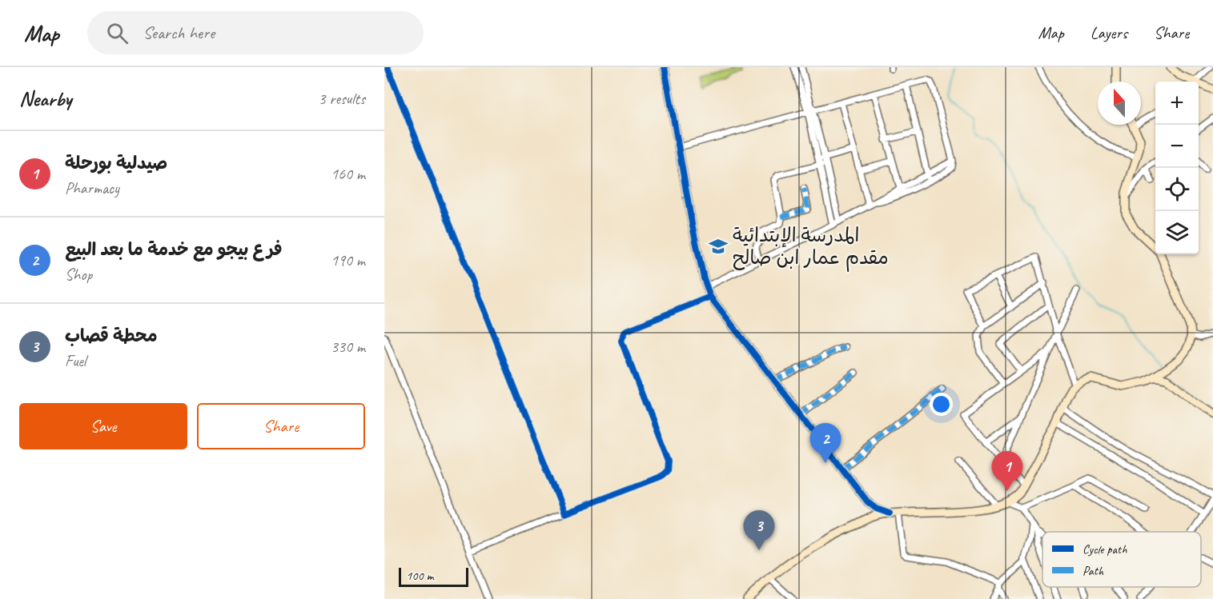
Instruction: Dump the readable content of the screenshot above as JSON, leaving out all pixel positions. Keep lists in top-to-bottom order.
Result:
{
  "places": {
    "school or university": ["المدرسة الإبتدائية مقدم عمار ابن صالح"]
  },
  "legend": ["Cycle path", "Path"],
  "scale_bar": "100 m",
  "north": "top",
  "page": {
    "header": "Map",
    "search": "Search here",
    "nav": ["Map", "Layers", "Share"],
    "heading": ["Nearby", "3 results"],
    "map_buttons": ["+", "−"],
    "list": [
      {
        "mark": "1",
        "name": "صيدلية بورحلة",
        "note": "Pharmacy",
        "value": "160 m"
      },
      {
        "mark": "2",
        "name": "فرع بيجو مع خدمة ما بعد البيع",
        "note": "Shop",
        "value": "190 m"
      },
      {
        "mark": "3",
        "name": "محطة قصاب",
        "note": "Fuel",
        "value": "330 m"
      }
    ],
    "buttons": ["Save", "Share"],
    "pins": ["2", "1", "3"],
    "scale": "100 m"
  }
}
